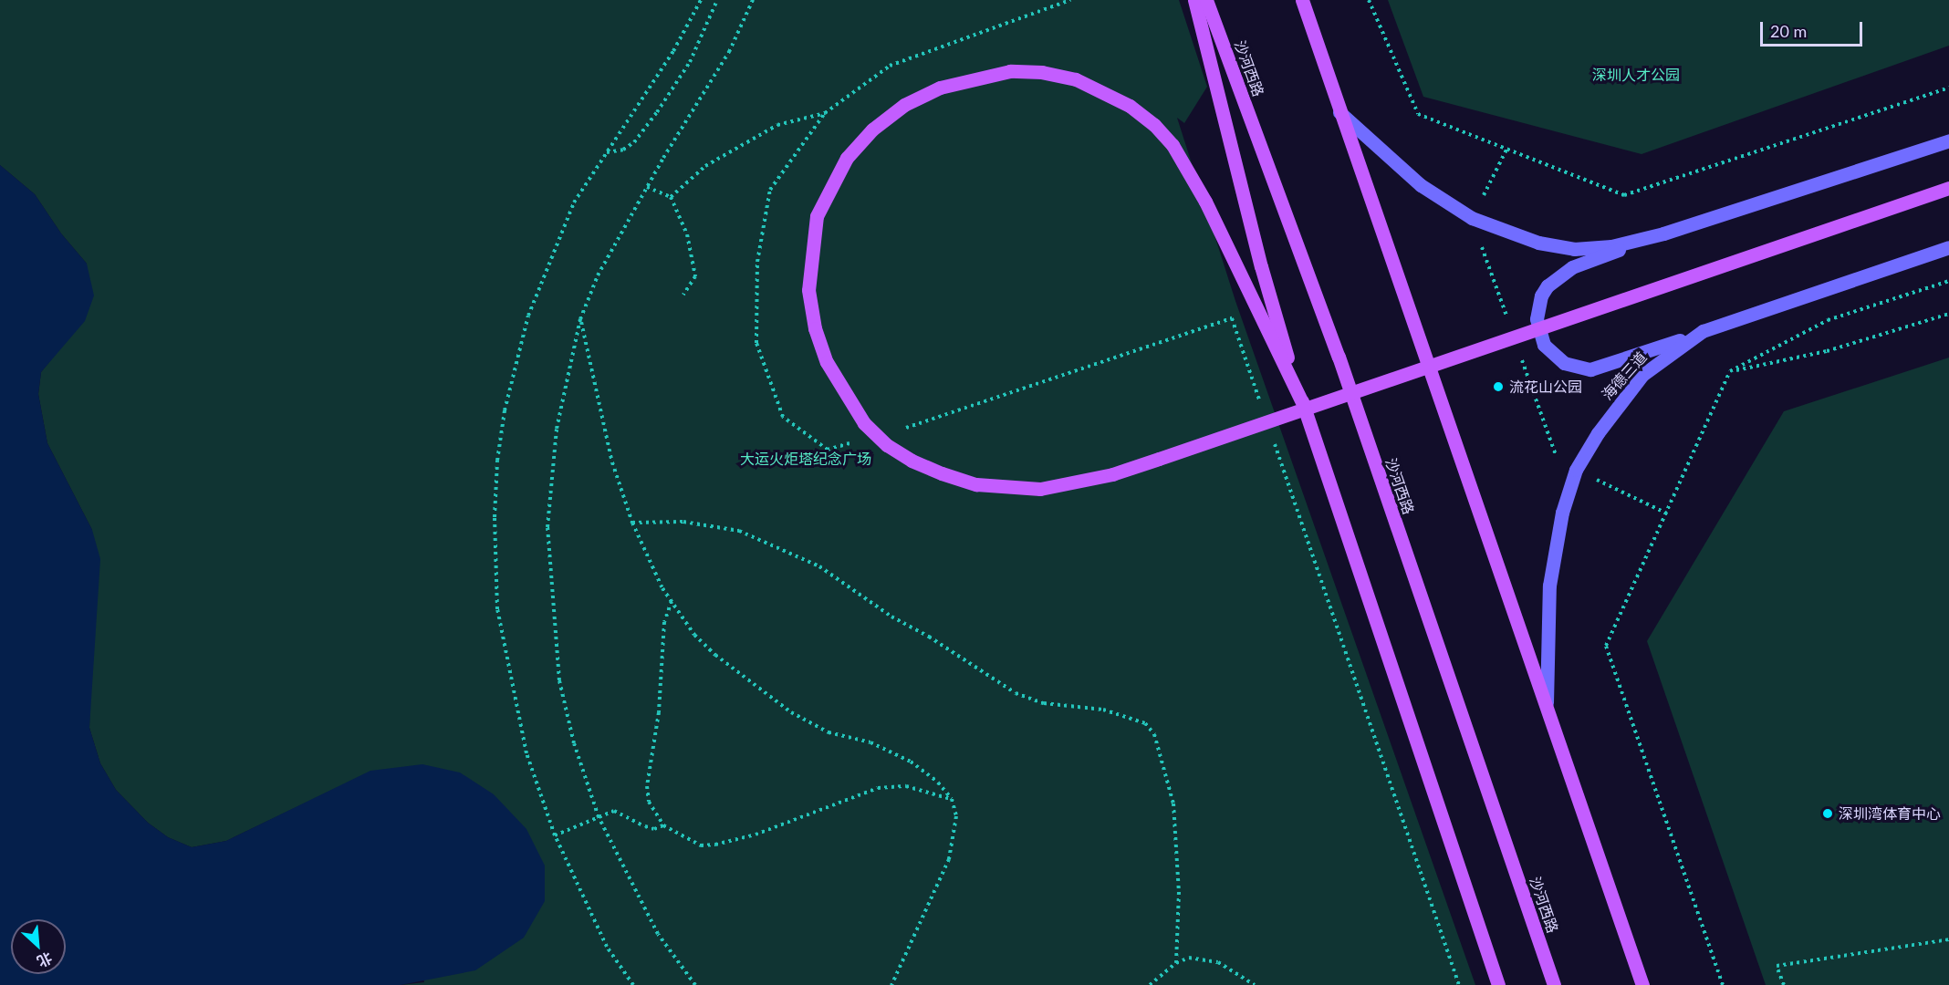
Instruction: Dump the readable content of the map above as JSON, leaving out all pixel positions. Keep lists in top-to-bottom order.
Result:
{
  "streets": {
    "main road": ["沙河西路", "海德三道"]
  },
  "parks": ["深圳人才公园", "大运火炬塔纪念广场"],
  "places": ["流花山公园", "深圳湾体育中心"],
  "scale_bar": "20 m",
  "north": "bottom right"
}
